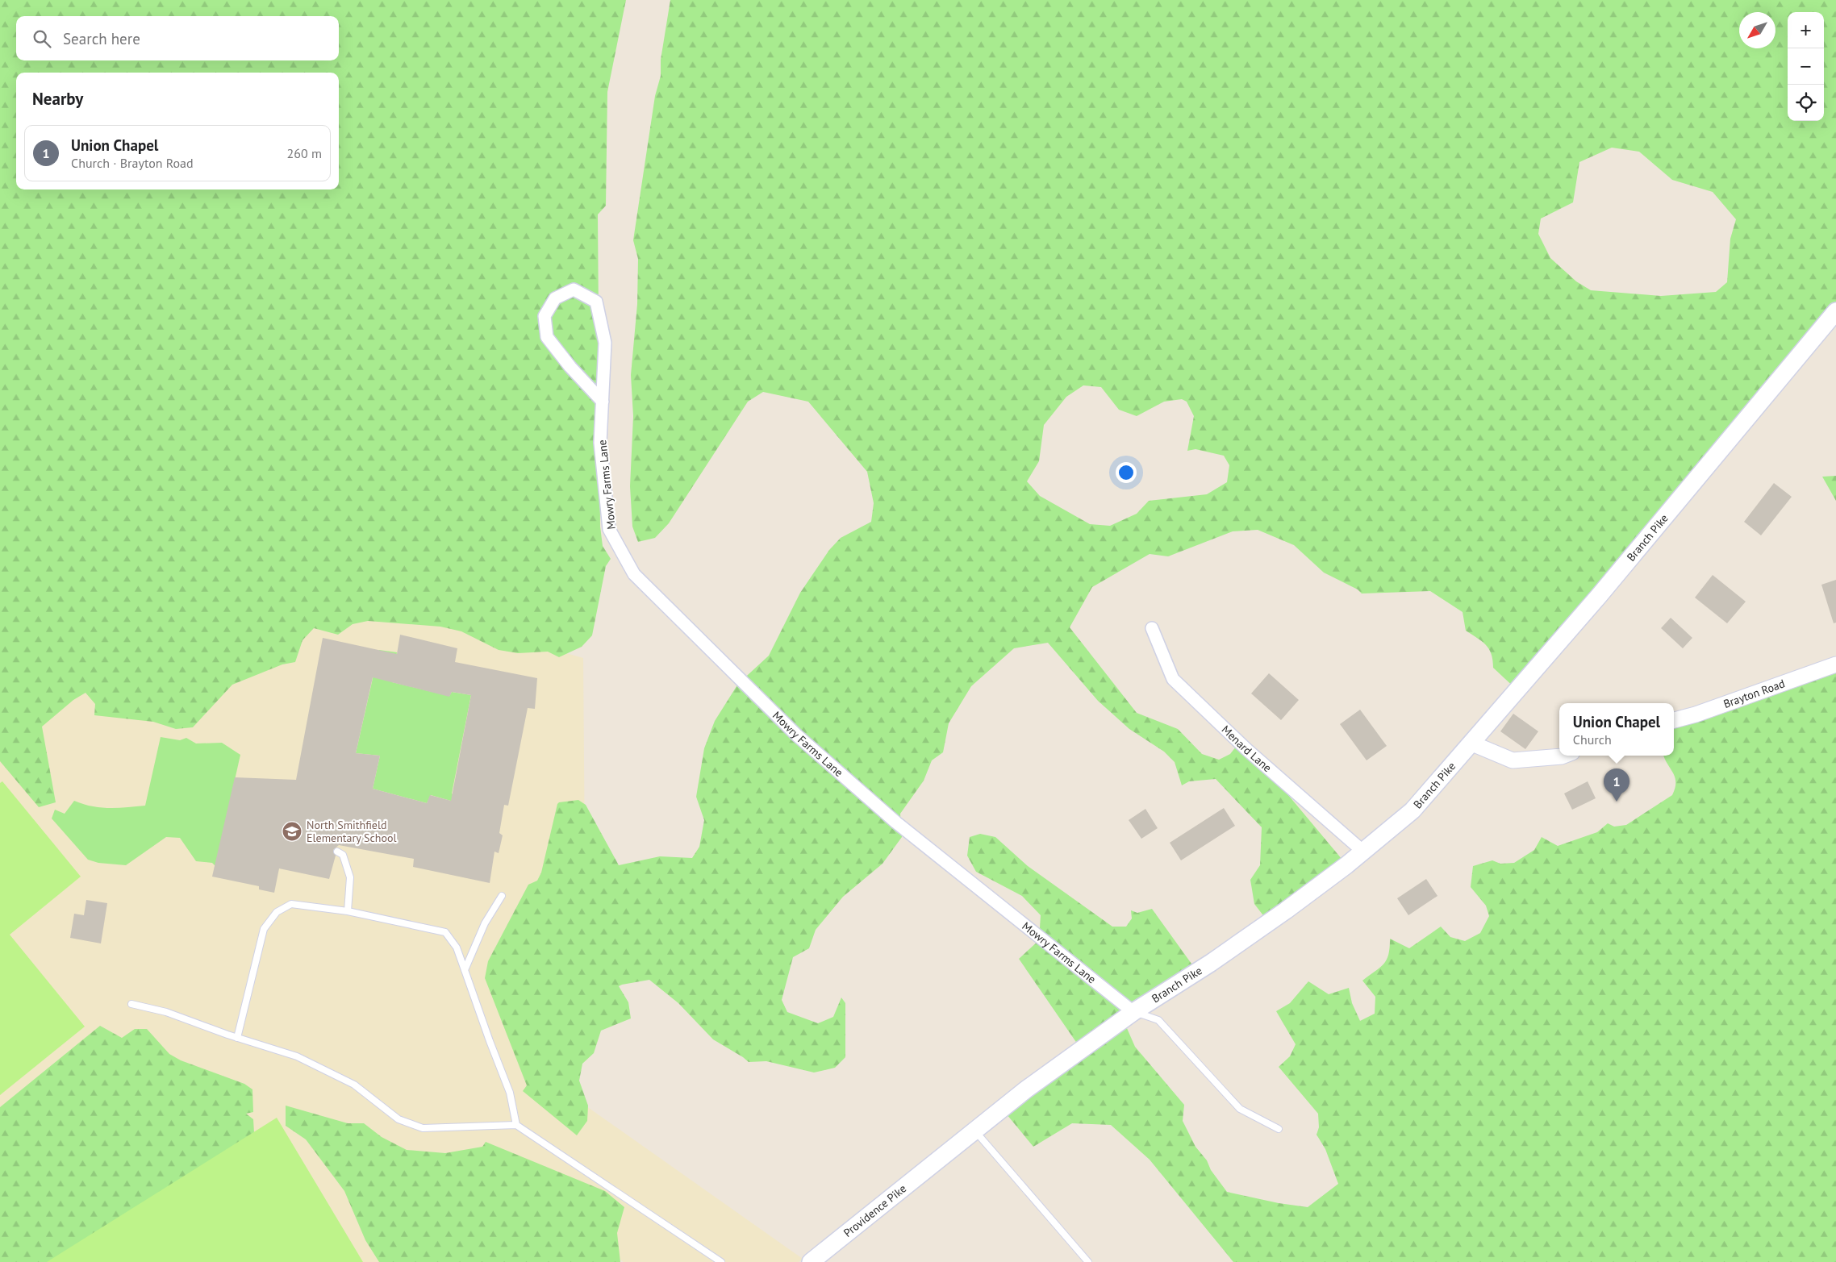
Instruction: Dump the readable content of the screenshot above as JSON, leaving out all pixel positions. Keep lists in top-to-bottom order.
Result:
{
  "streets": {
    "main road": ["Branch Pike", "Providence Pike"],
    "street": ["Mowry Farms Lane", "Brayton Road", "Menard Lane"]
  },
  "crossings": [
    ["Mowry Farms Lane", "Branch Pike"],
    ["Branch Pike", "Menard Lane"],
    ["Branch Pike", "Providence Pike"]
  ],
  "places": {
    "school or university": ["North Smithfield Elementary School"]
  },
  "north": "bottom left",
  "page": {
    "map_buttons": ["+", "−"],
    "search": "Search here",
    "heading": "Nearby",
    "list": [
      {
        "mark": "1",
        "name": "Union Chapel",
        "note": "Church · Brayton Road",
        "value": "260 m"
      }
    ],
    "popup": ["Union Chapel", "Church"],
    "pins": "1"
  }
}
